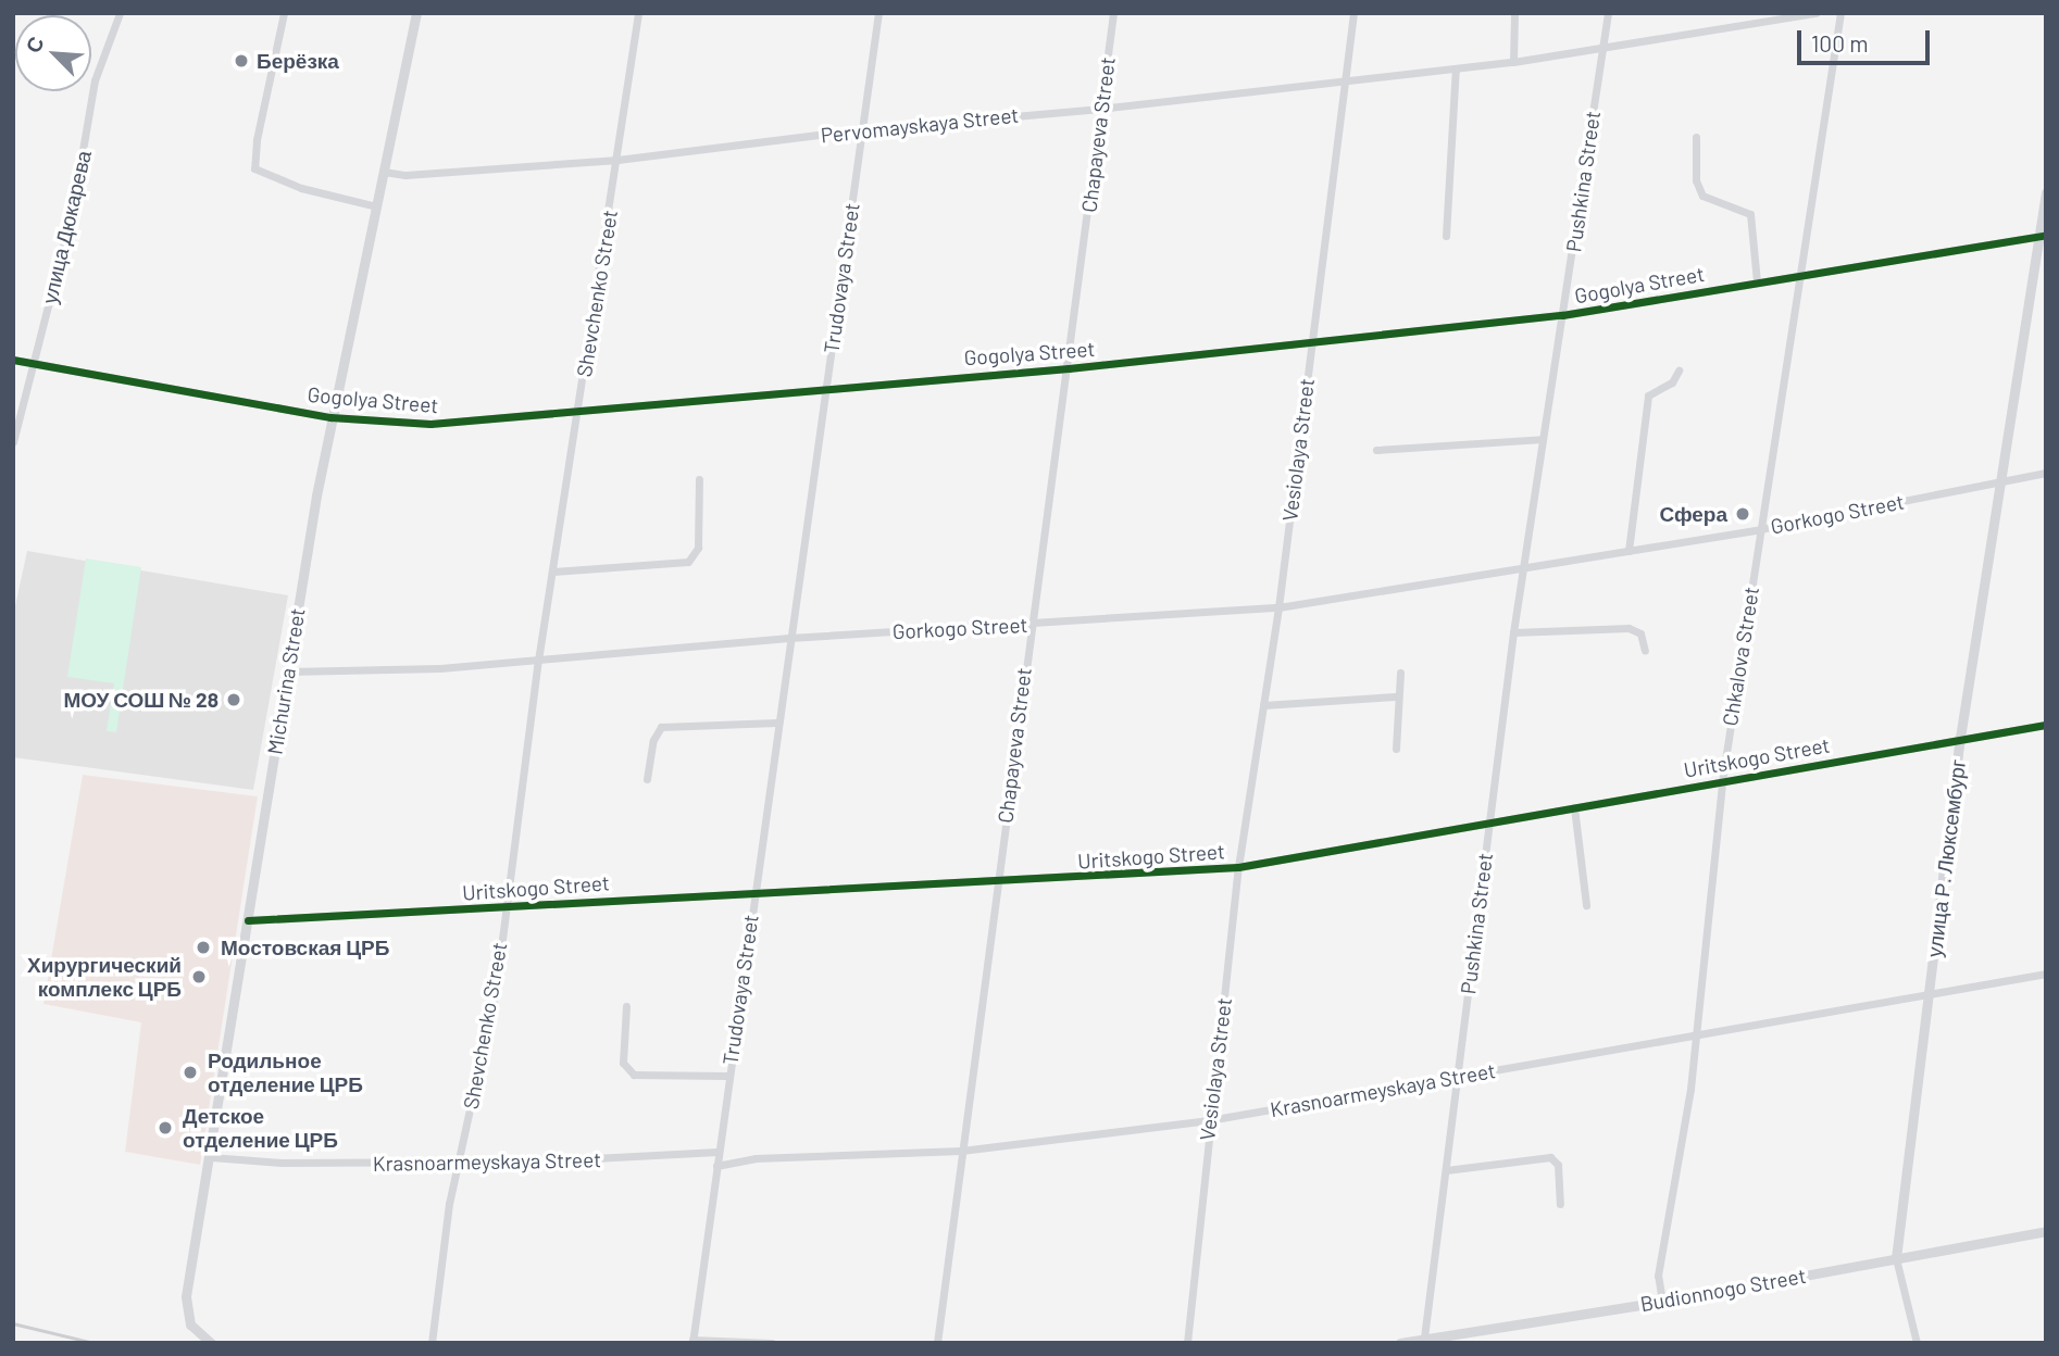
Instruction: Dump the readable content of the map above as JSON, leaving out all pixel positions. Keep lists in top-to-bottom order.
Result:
{
  "streets": {
    "street": [
      "Pervomayskaya Street",
      "Chapayeva Street",
      "Pushkina Street",
      "улица Дюкарева",
      "Trudovaya Street",
      "Gogolya Street",
      "Shevchenko Street",
      "Vesiolaya Street",
      "Gorkogo Street",
      "Chkalova Street",
      "Michurina Street",
      "Uritskogo Street",
      "улица Р. Люксембург",
      "Krasnoarmeyskaya Street",
      "Budionnogo Street"
    ]
  },
  "crossings": [
    ["Pervomayskaya Street", "Chapayeva Street"],
    ["Pervomayskaya Street", "Pushkina Street"],
    ["Pervomayskaya Street", "Trudovaya Street"],
    ["Pervomayskaya Street", "Shevchenko Street"],
    ["Pervomayskaya Street", "Vesiolaya Street"],
    ["Pervomayskaya Street", "Michurina Street"],
    ["Chapayeva Street", "Gogolya Street"],
    ["Chapayeva Street", "Gorkogo Street"],
    ["Chapayeva Street", "Uritskogo Street"],
    ["Chapayeva Street", "Krasnoarmeyskaya Street"],
    ["Pushkina Street", "Gogolya Street"],
    ["Pushkina Street", "Gorkogo Street"],
    ["Pushkina Street", "Uritskogo Street"],
    ["Pushkina Street", "Krasnoarmeyskaya Street"],
    ["Pushkina Street", "Budionnogo Street"],
    ["улица Дюкарева", "Gogolya Street"],
    ["Trudovaya Street", "Gogolya Street"],
    ["Trudovaya Street", "Gorkogo Street"],
    ["Trudovaya Street", "Uritskogo Street"],
    ["Trudovaya Street", "Krasnoarmeyskaya Street"],
    ["Gogolya Street", "Shevchenko Street"],
    ["Gogolya Street", "Vesiolaya Street"],
    ["Gogolya Street", "Chkalova Street"],
    ["Gogolya Street", "Michurina Street"],
    ["Gogolya Street", "улица Р. Люксембург"],
    ["Shevchenko Street", "Gorkogo Street"],
    ["Shevchenko Street", "Uritskogo Street"],
    ["Shevchenko Street", "Krasnoarmeyskaya Street"],
    ["Vesiolaya Street", "Gorkogo Street"],
    ["Vesiolaya Street", "Uritskogo Street"],
    ["Vesiolaya Street", "Krasnoarmeyskaya Street"],
    ["Gorkogo Street", "Chkalova Street"],
    ["Gorkogo Street", "Michurina Street"],
    ["Gorkogo Street", "улица Р. Люксембург"],
    ["Chkalova Street", "Uritskogo Street"],
    ["Chkalova Street", "Krasnoarmeyskaya Street"],
    ["Chkalova Street", "Budionnogo Street"],
    ["Michurina Street", "Uritskogo Street"],
    ["Michurina Street", "Krasnoarmeyskaya Street"],
    ["Uritskogo Street", "улица Р. Люксембург"],
    ["улица Р. Люксембург", "Krasnoarmeyskaya Street"],
    ["улица Р. Люксембург", "Budionnogo Street"]
  ],
  "places": [
    "Берёзка",
    "Сфера",
    "МОУ СОШ № 28",
    "Мостовская ЦРБ",
    "Хирургический комплекс ЦРБ",
    "Родильное отделение ЦРБ",
    "Детское отделение ЦРБ"
  ],
  "scale_bar": "100 m",
  "north": "top left"
}
